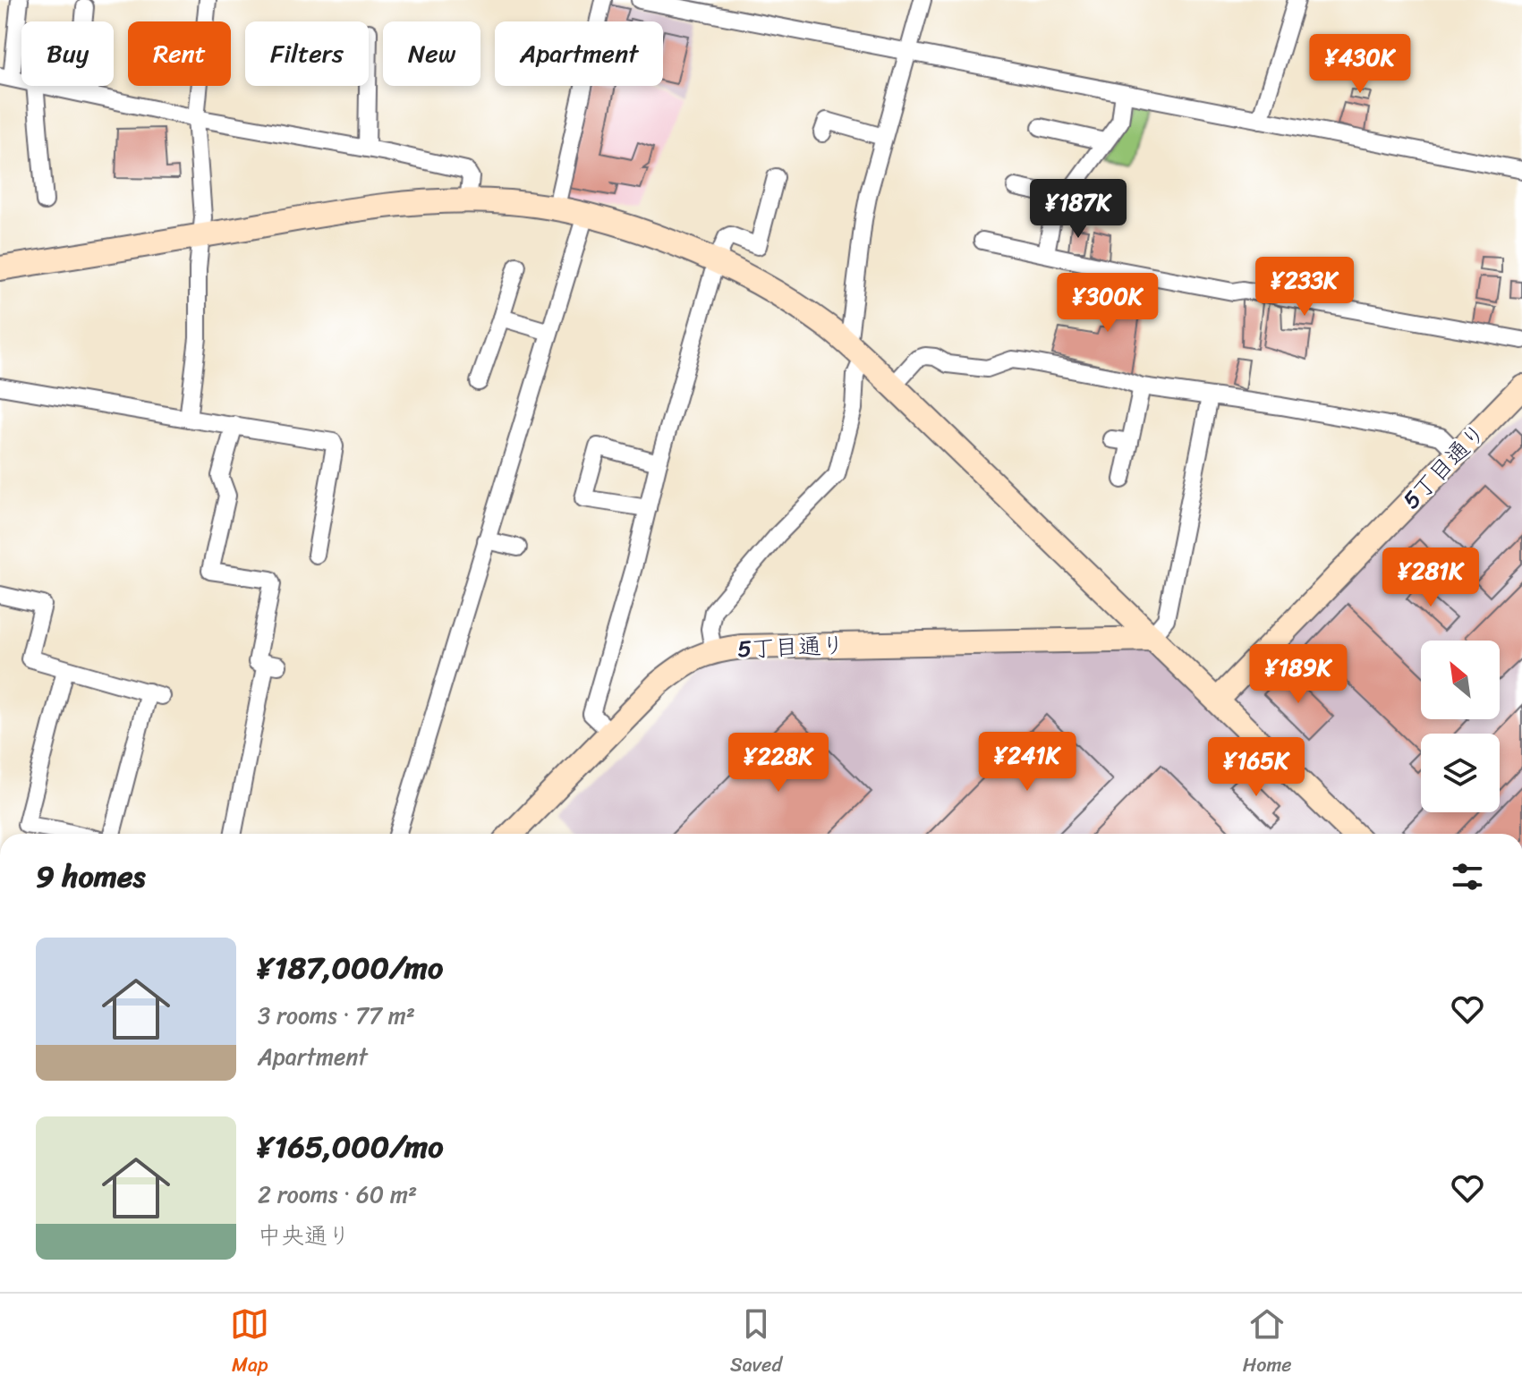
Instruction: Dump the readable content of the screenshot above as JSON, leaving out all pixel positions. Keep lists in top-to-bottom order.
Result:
{
  "streets": {
    "street": ["5丁目通り"]
  },
  "north": "top left",
  "page": {
    "chip": [
      "Buy",
      "Rent",
      "Filters",
      "New",
      "Apartment"
    ],
    "price": [
      "¥430K",
      "¥187K",
      "¥233K",
      "¥300K",
      "¥281K",
      "¥189K",
      "¥241K",
      "¥228K",
      "¥165K"
    ],
    "heading": "9 homes",
    "list": [
      {
        "name": "¥187,000/mo",
        "note": "3 rooms · 77 m² · Apartment"
      },
      {
        "name": "¥165,000/mo",
        "note": "2 rooms · 60 m² · 中央通り"
      }
    ],
    "tabs": ["Map", "Saved", "Home"]
  }
}
